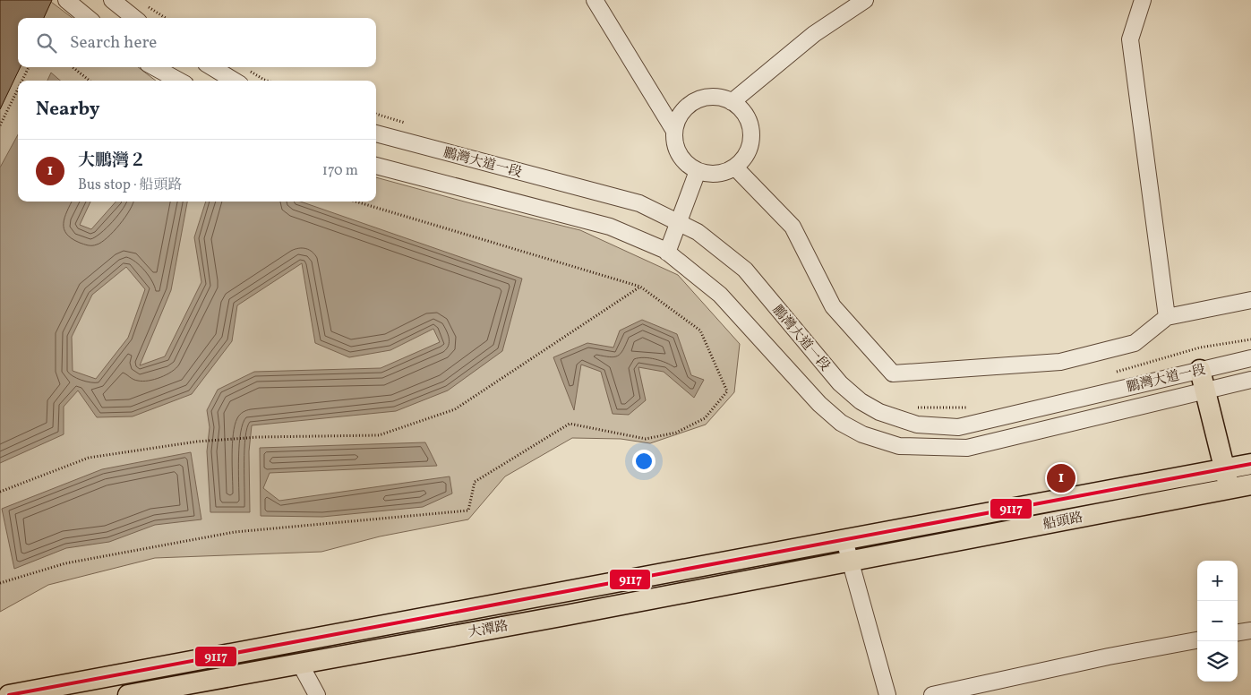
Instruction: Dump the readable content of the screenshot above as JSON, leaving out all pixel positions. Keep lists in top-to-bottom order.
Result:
{
  "streets": {
    "main road": ["船頭路", "大潭路"],
    "street": ["鵬灣大道一段"]
  },
  "crossings": [
    ["船頭路", "大潭路"]
  ],
  "lines": ["transit line 9117"],
  "page": {
    "search": "Search here",
    "heading": "Nearby",
    "list": [
      {
        "mark": "1",
        "name": "大鵬灣２",
        "note": "Bus stop · 船頭路",
        "value": "170 m"
      }
    ],
    "pins": "1",
    "map_buttons": ["+", "−"]
  }
}
